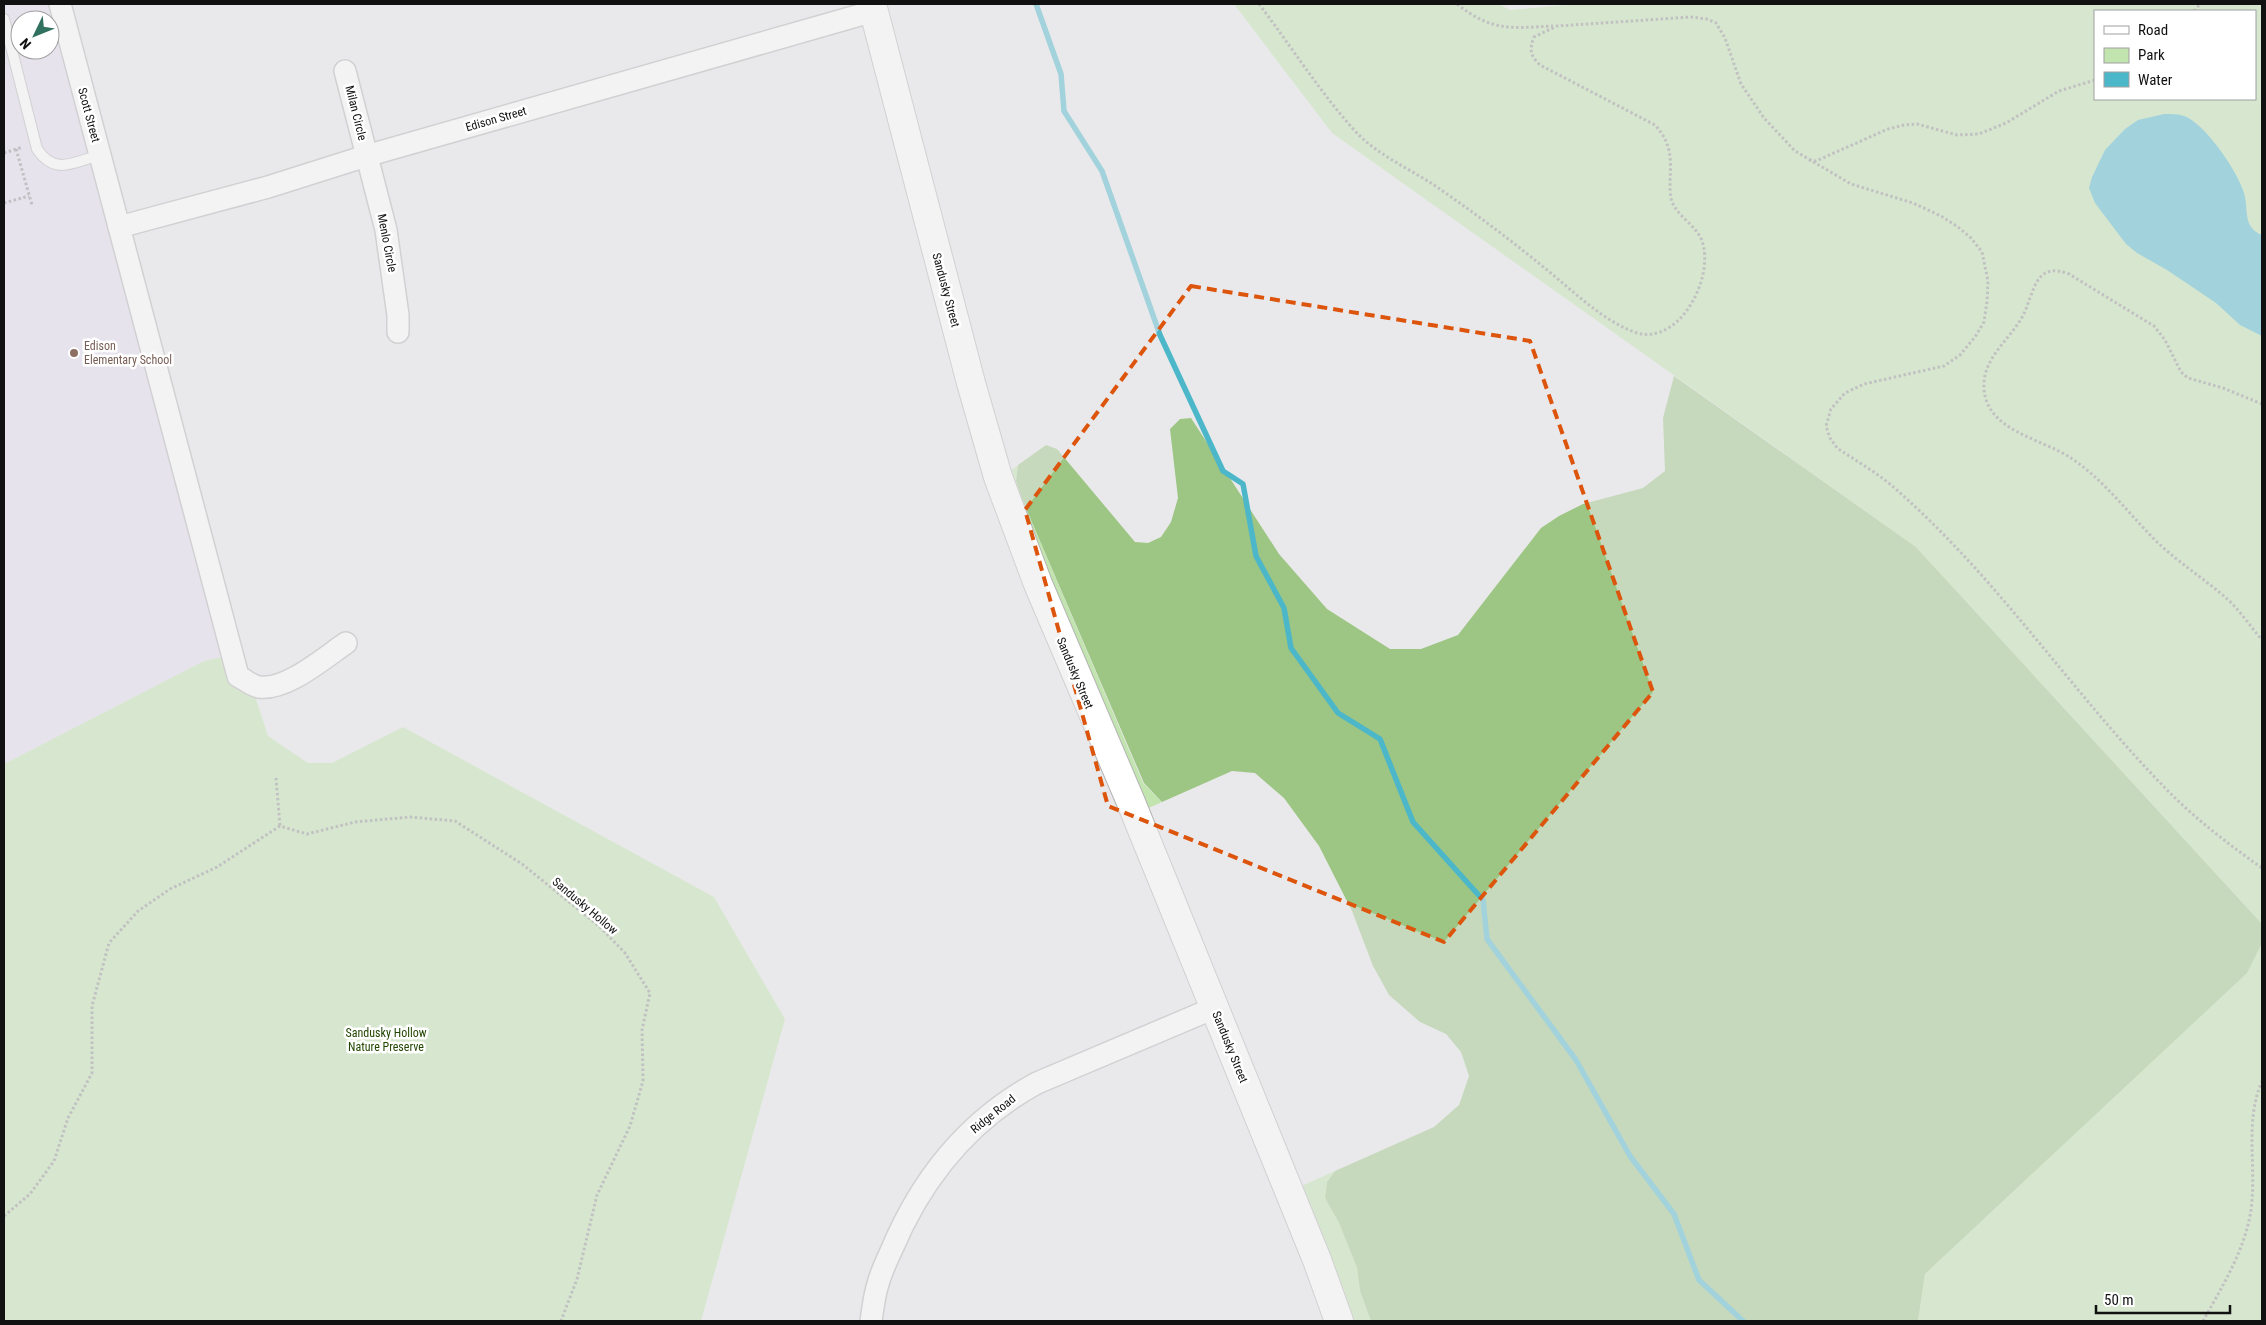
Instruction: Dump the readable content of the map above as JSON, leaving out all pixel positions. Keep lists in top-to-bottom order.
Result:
{
  "streets": {
    "main road": ["Sandusky Street"],
    "street": [
      "Milan Circle",
      "Scott Street",
      "Edison Street",
      "Menlo Circle",
      "Ridge Road"
    ],
    "path": ["Sandusky Hollow"]
  },
  "crossings": [
    ["Milan Circle", "Edison Street"],
    ["Milan Circle", "Menlo Circle"],
    ["Scott Street", "Edison Street"],
    ["Edison Street", "Menlo Circle"],
    ["Edison Street", "Sandusky Street"],
    ["Sandusky Street", "Ridge Road"]
  ],
  "parks": ["Sandusky Hollow Nature Preserve"],
  "places": ["Edison Elementary School"],
  "legend": ["Road", "Park", "Water"],
  "scale_bar": "50 m",
  "north": "bottom left"
}
